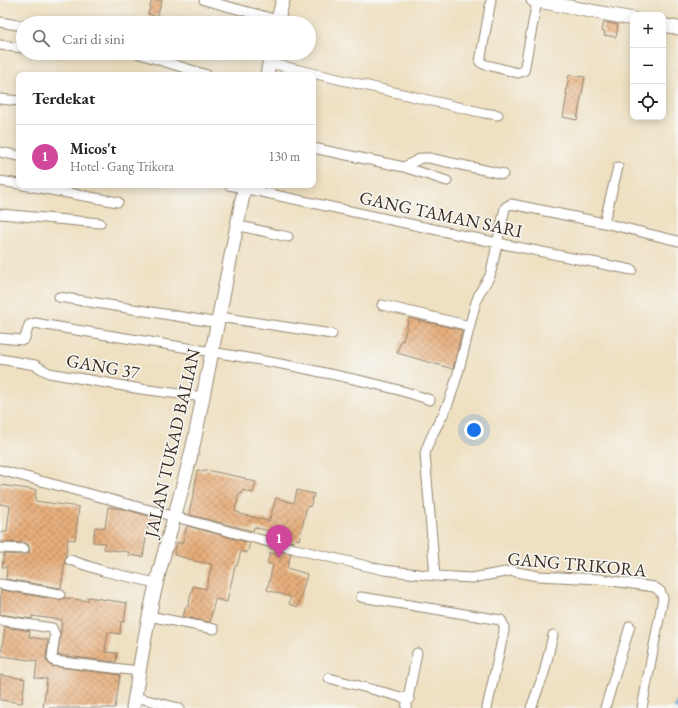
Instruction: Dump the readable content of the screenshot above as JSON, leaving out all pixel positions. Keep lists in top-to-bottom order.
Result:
{
  "streets": {
    "street": [
      "GANG TAMAN SARI",
      "GANG 37",
      "JALAN TUKAD BALIAN",
      "GANG TRIKORA"
    ]
  },
  "crossings": [
    ["GANG 37", "JALAN TUKAD BALIAN"],
    ["JALAN TUKAD BALIAN", "GANG TRIKORA"]
  ],
  "page": {
    "map_buttons": ["+", "−"],
    "search": "Cari di sini",
    "heading": "Terdekat",
    "list": [
      {
        "mark": "1",
        "name": "Micos't",
        "note": "Hotel · Gang Trikora",
        "value": "130 m"
      }
    ],
    "pins": "1"
  }
}
